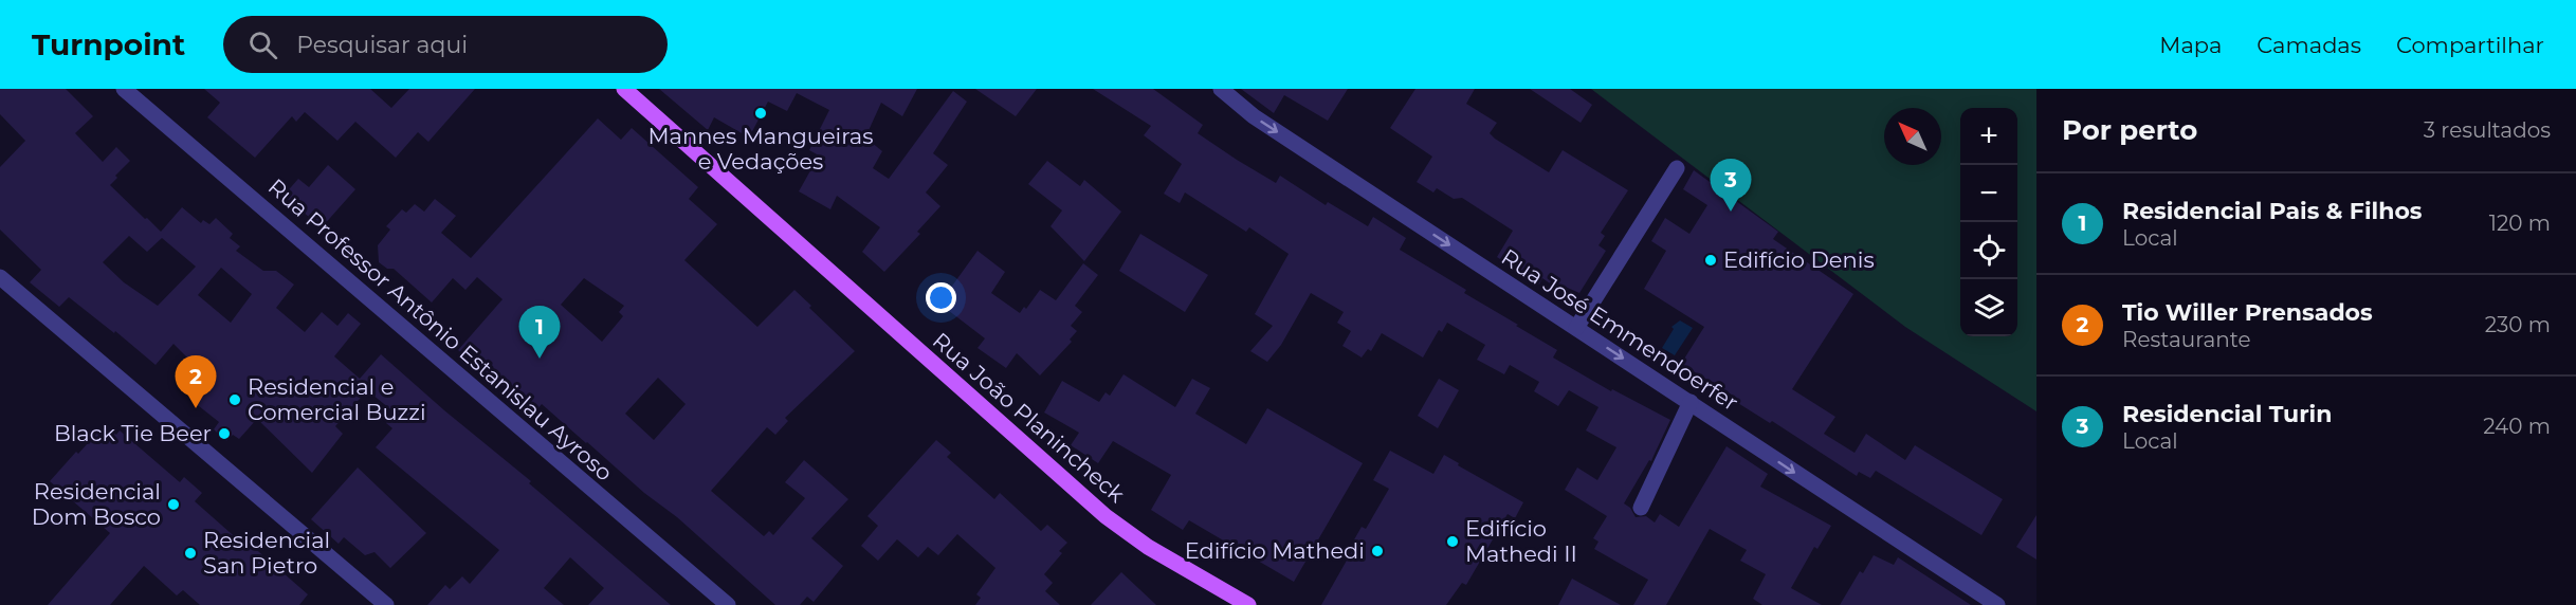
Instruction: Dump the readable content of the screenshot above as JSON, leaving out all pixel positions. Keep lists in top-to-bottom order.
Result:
{
  "streets": {
    "main road": ["Rua João Planincheck"],
    "street": ["Rua Professor Antônio Estanislau Ayroso", "Rua José Emmendoerfer"]
  },
  "one_way": ["Rua José Emmendoerfer"],
  "places": [
    "Mannes Mangueiras e Vedações",
    "Edifício Denis",
    "Residencial e Comercial Buzzi",
    "Black Tie Beer",
    "Residencial Dom Bosco",
    "Edifício Mathedi II",
    "Edifício Mathedi",
    "Residencial San Pietro"
  ],
  "north": "top left",
  "page": {
    "header": "Turnpoint",
    "search": "Pesquisar aqui",
    "nav": ["Mapa", "Camadas", "Compartilhar"],
    "heading": ["Por perto", "3 resultados"],
    "map_buttons": ["+", "−"],
    "pins": ["3", "1", "2"],
    "list": [
      {
        "mark": "1",
        "name": "Residencial Pais & Filhos",
        "note": "Local",
        "value": "120 m"
      },
      {
        "mark": "2",
        "name": "Tio Willer Prensados",
        "note": "Restaurante",
        "value": "230 m"
      },
      {
        "mark": "3",
        "name": "Residencial Turin",
        "note": "Local",
        "value": "240 m"
      }
    ]
  }
}
